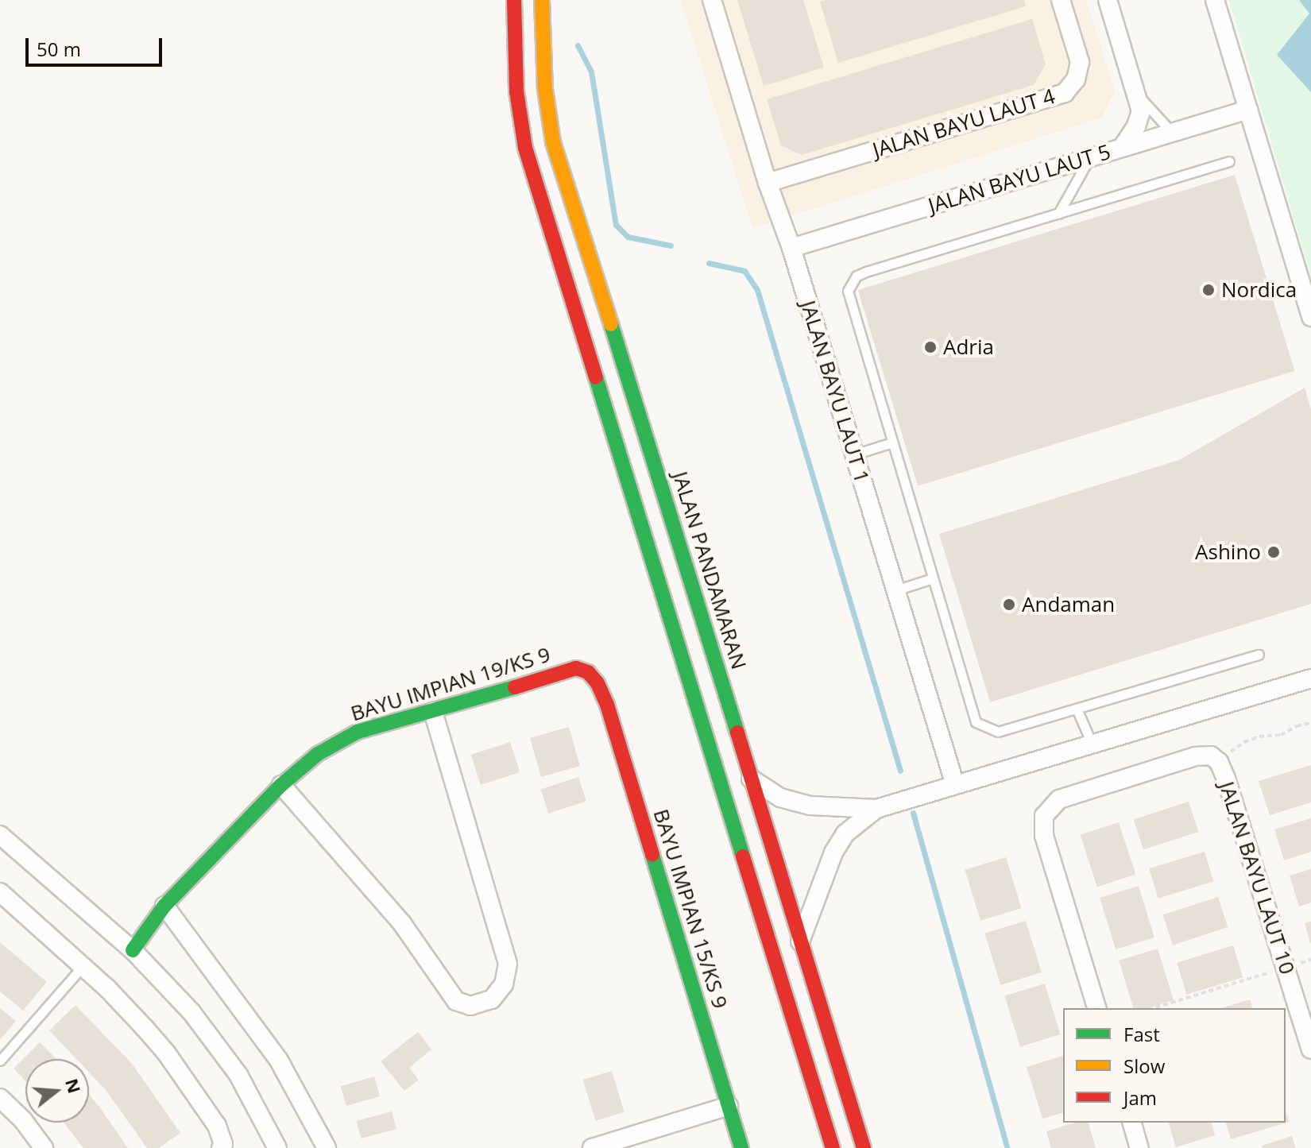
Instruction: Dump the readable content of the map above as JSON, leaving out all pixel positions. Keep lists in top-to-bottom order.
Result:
{
  "streets": {
    "main road": ["JALAN PANDAMARAN", "BAYU IMPIAN 19/KS 9", "BAYU IMPIAN 15/KS 9"],
    "street": [
      "JALAN BAYU LAUT 4",
      "JALAN BAYU LAUT 5",
      "JALAN BAYU LAUT 1",
      "JALAN BAYU LAUT 10"
    ]
  },
  "crossings": [
    ["JALAN BAYU LAUT 4", "JALAN BAYU LAUT 1"],
    ["JALAN BAYU LAUT 5", "JALAN BAYU LAUT 1"],
    ["BAYU IMPIAN 19/KS 9", "BAYU IMPIAN 15/KS 9"]
  ],
  "places": [
    "Nordica",
    "Adria",
    "Ashino",
    "Andaman"
  ],
  "legend": ["Fast", "Slow", "Jam"],
  "scale_bar": "50 m",
  "north": "right"
}
